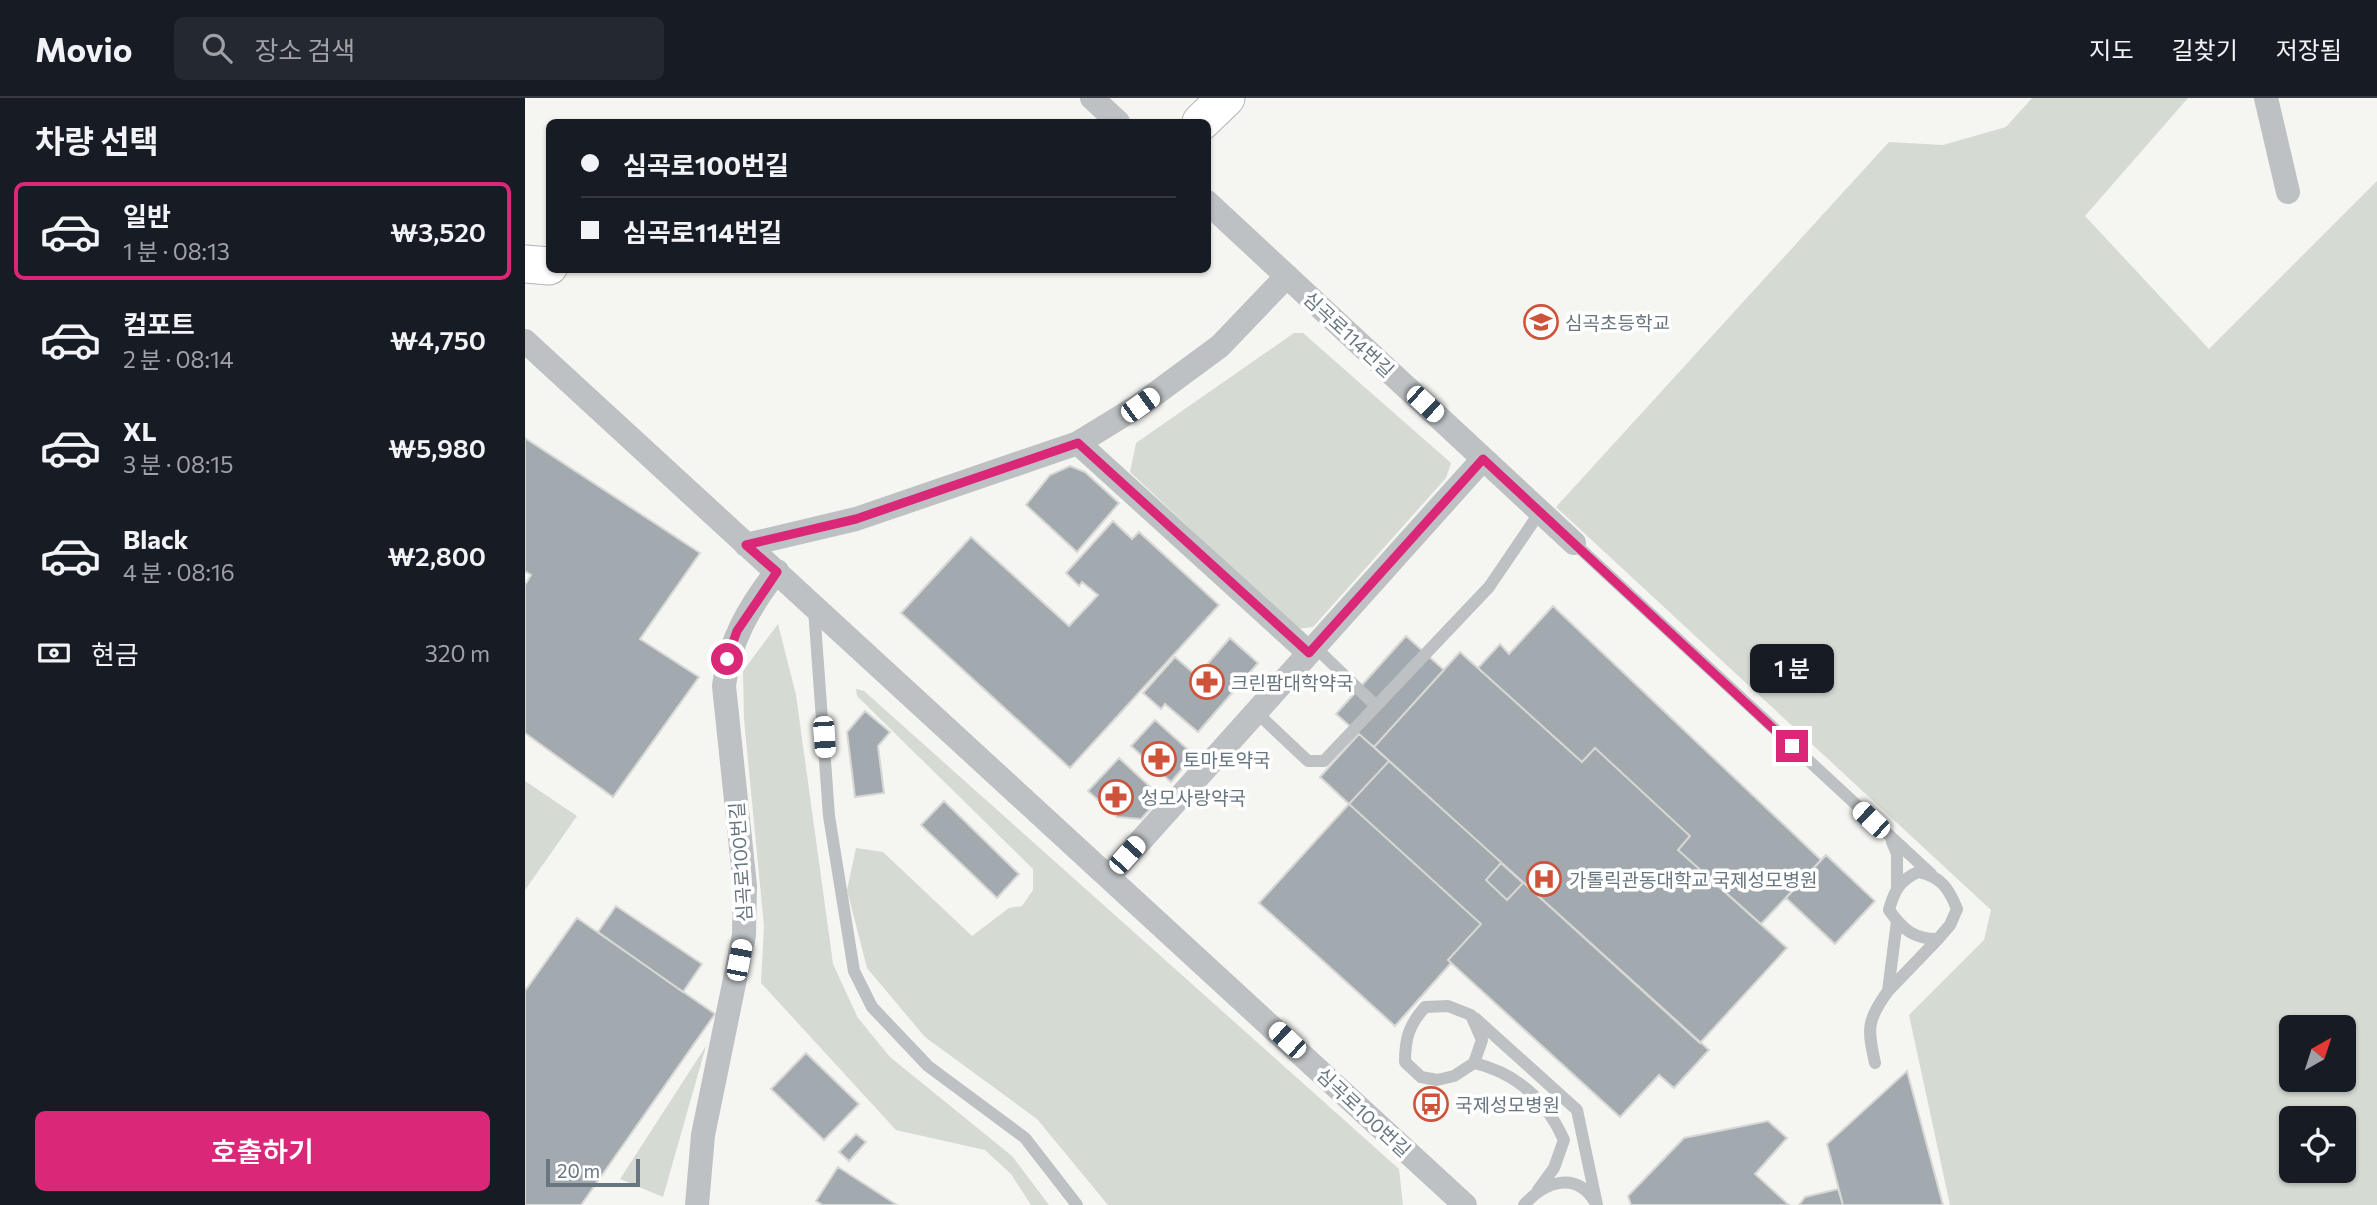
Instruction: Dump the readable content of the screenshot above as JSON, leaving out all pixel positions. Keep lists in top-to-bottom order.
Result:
{
  "streets": {
    "street": ["심곡로114번길", "심곡로100번길"]
  },
  "places": {
    "school or university": ["심곡초등학교"],
    "pharmacy": ["크린팜대학약국", "토마토약국", "성모사랑약국"],
    "hospital": ["가톨릭관동대학교 국제성모병원"],
    "bus stop": ["국제성모병원"]
  },
  "scale_bar": "20 m",
  "north": "top right",
  "page": {
    "header": "Movio",
    "search": "장소 검색",
    "nav": ["지도", "길찾기", "저장됨"],
    "heading": "차량 선택",
    "banner": ["심곡로100번길", "심곡로114번길"],
    "list": [
      {
        "name": "일반",
        "note": "1 분 · 08:13",
        "value": "₩3,520"
      },
      {
        "name": "컴포트",
        "note": "2 분 · 08:14",
        "value": "₩4,750"
      },
      {
        "name": "XL",
        "note": "3 분 · 08:15",
        "value": "₩5,980"
      },
      {
        "name": "Black",
        "note": "4 분 · 08:16",
        "value": "₩2,800"
      }
    ],
    "pay": ["현금", "320 m"],
    "bubble": "1 분",
    "buttons": "호출하기",
    "scale": "20 m"
  }
}
